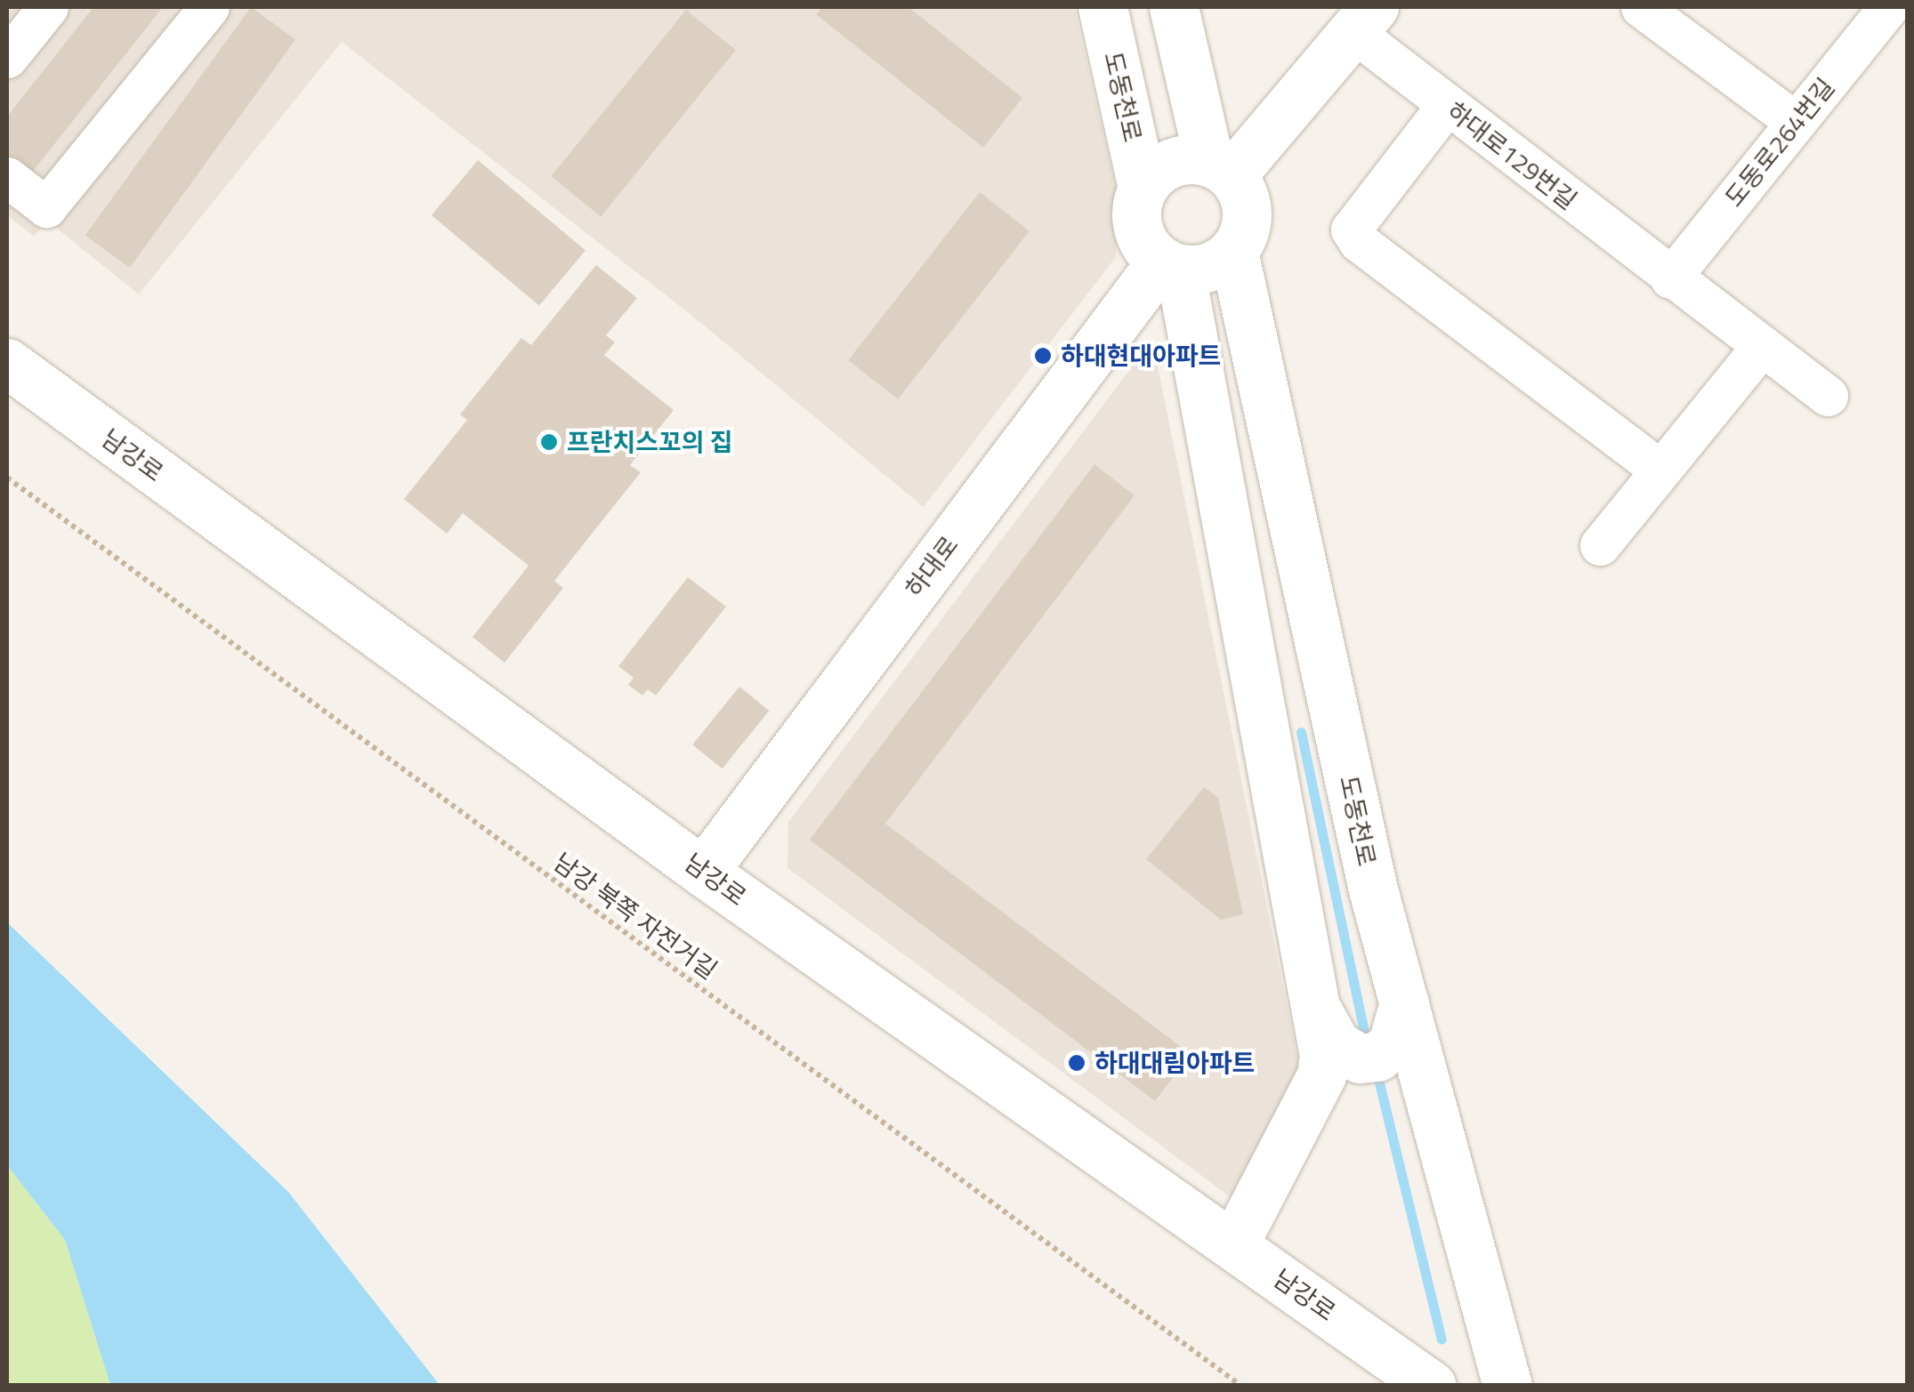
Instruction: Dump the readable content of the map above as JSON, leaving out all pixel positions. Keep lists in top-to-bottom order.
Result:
{
  "streets": {
    "street": [
      "도동천로",
      "도동로264번길",
      "하대로129번길",
      "남강로",
      "하대로"
    ],
    "path": ["남강 북쪽 자전거길"]
  },
  "crossings": [
    ["도동천로", "하대로"],
    ["도동로264번길", "하대로129번길"],
    ["남강로", "하대로"]
  ],
  "places": ["하대현대아파트", "프란치스꼬의 집", "하대대림아파트"]
}
